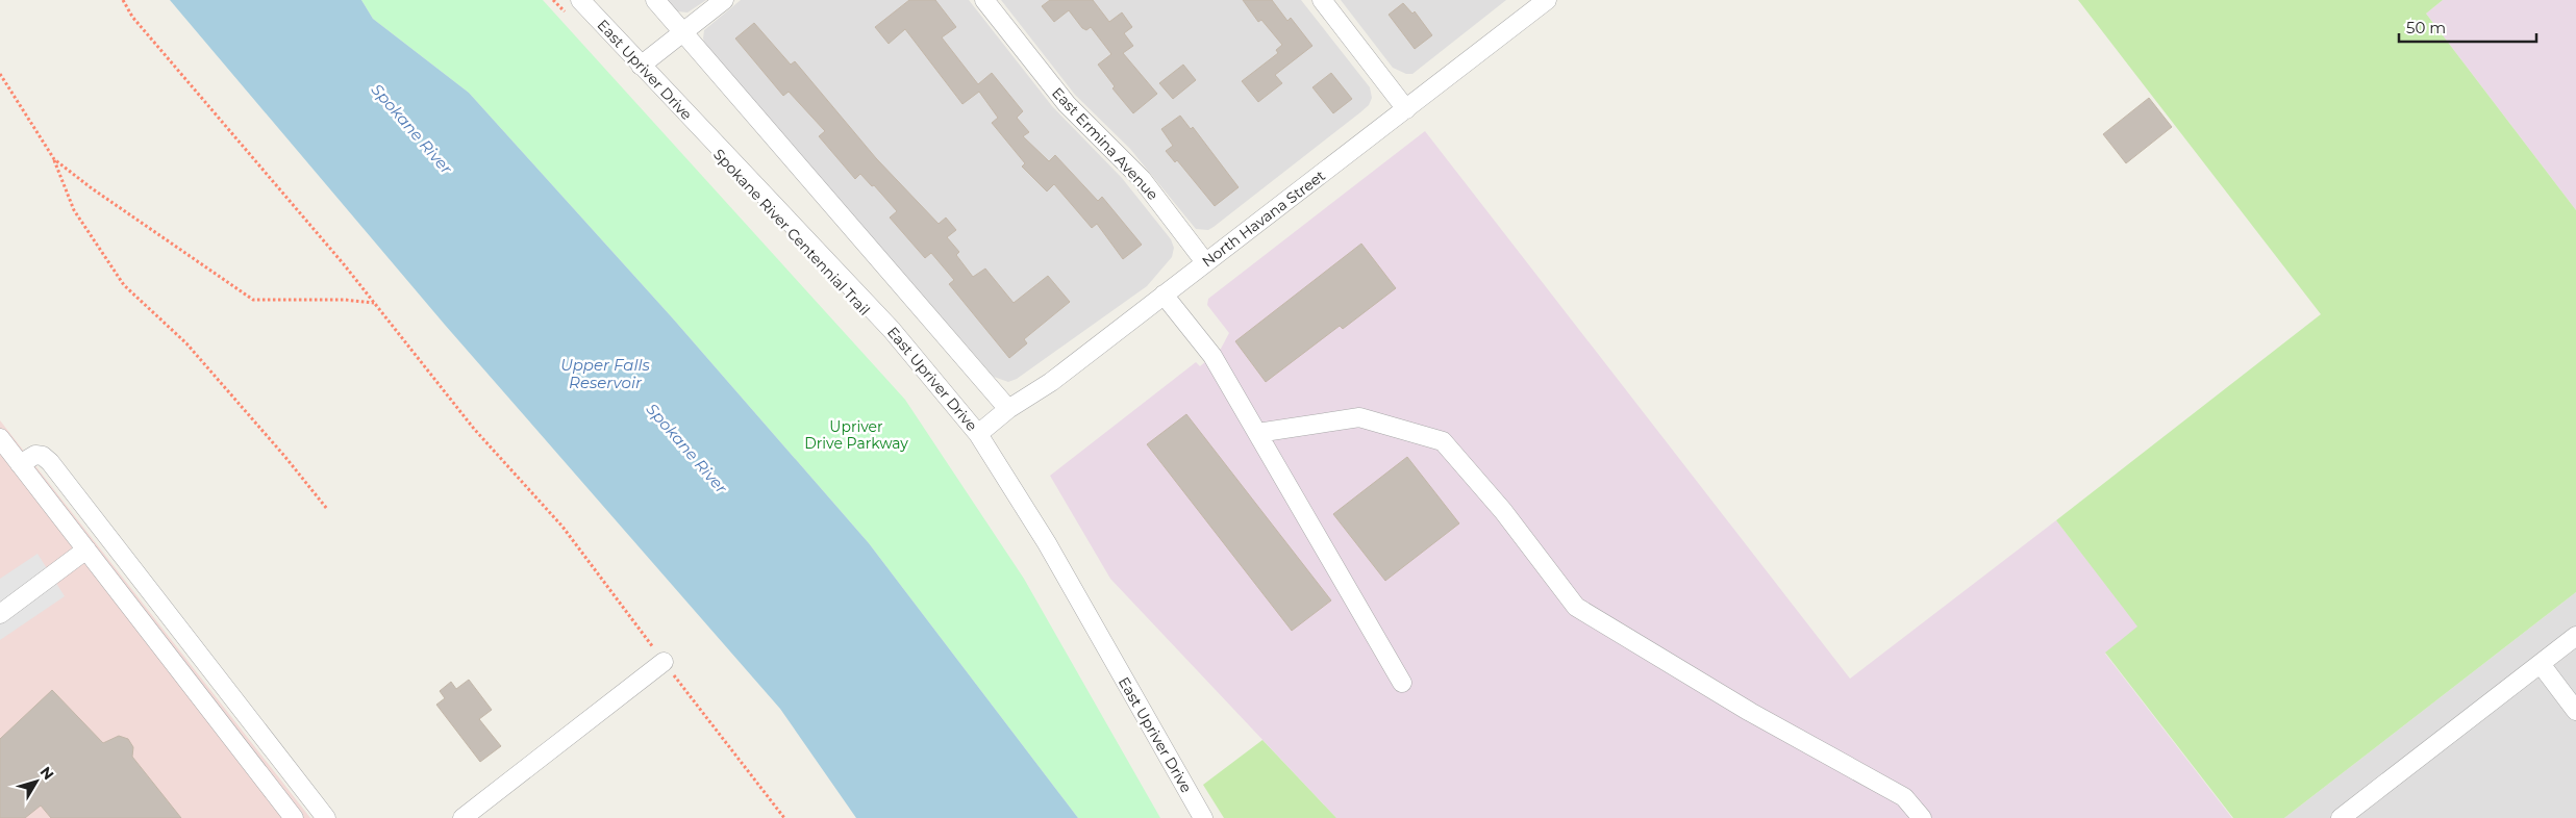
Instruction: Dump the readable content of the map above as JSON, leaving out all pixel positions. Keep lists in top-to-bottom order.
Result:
{
  "streets": {
    "street": ["East Upriver Drive", "East Ermina Avenue", "North Havana Street"]
  },
  "crossings": [
    ["East Upriver Drive", "North Havana Street"],
    ["East Ermina Avenue", "North Havana Street"]
  ],
  "water": ["Spokane River", "Upper Falls Reservoir"],
  "parks": ["Upriver Drive Parkway"],
  "scale_bar": "50 m",
  "north": "top right"
}
